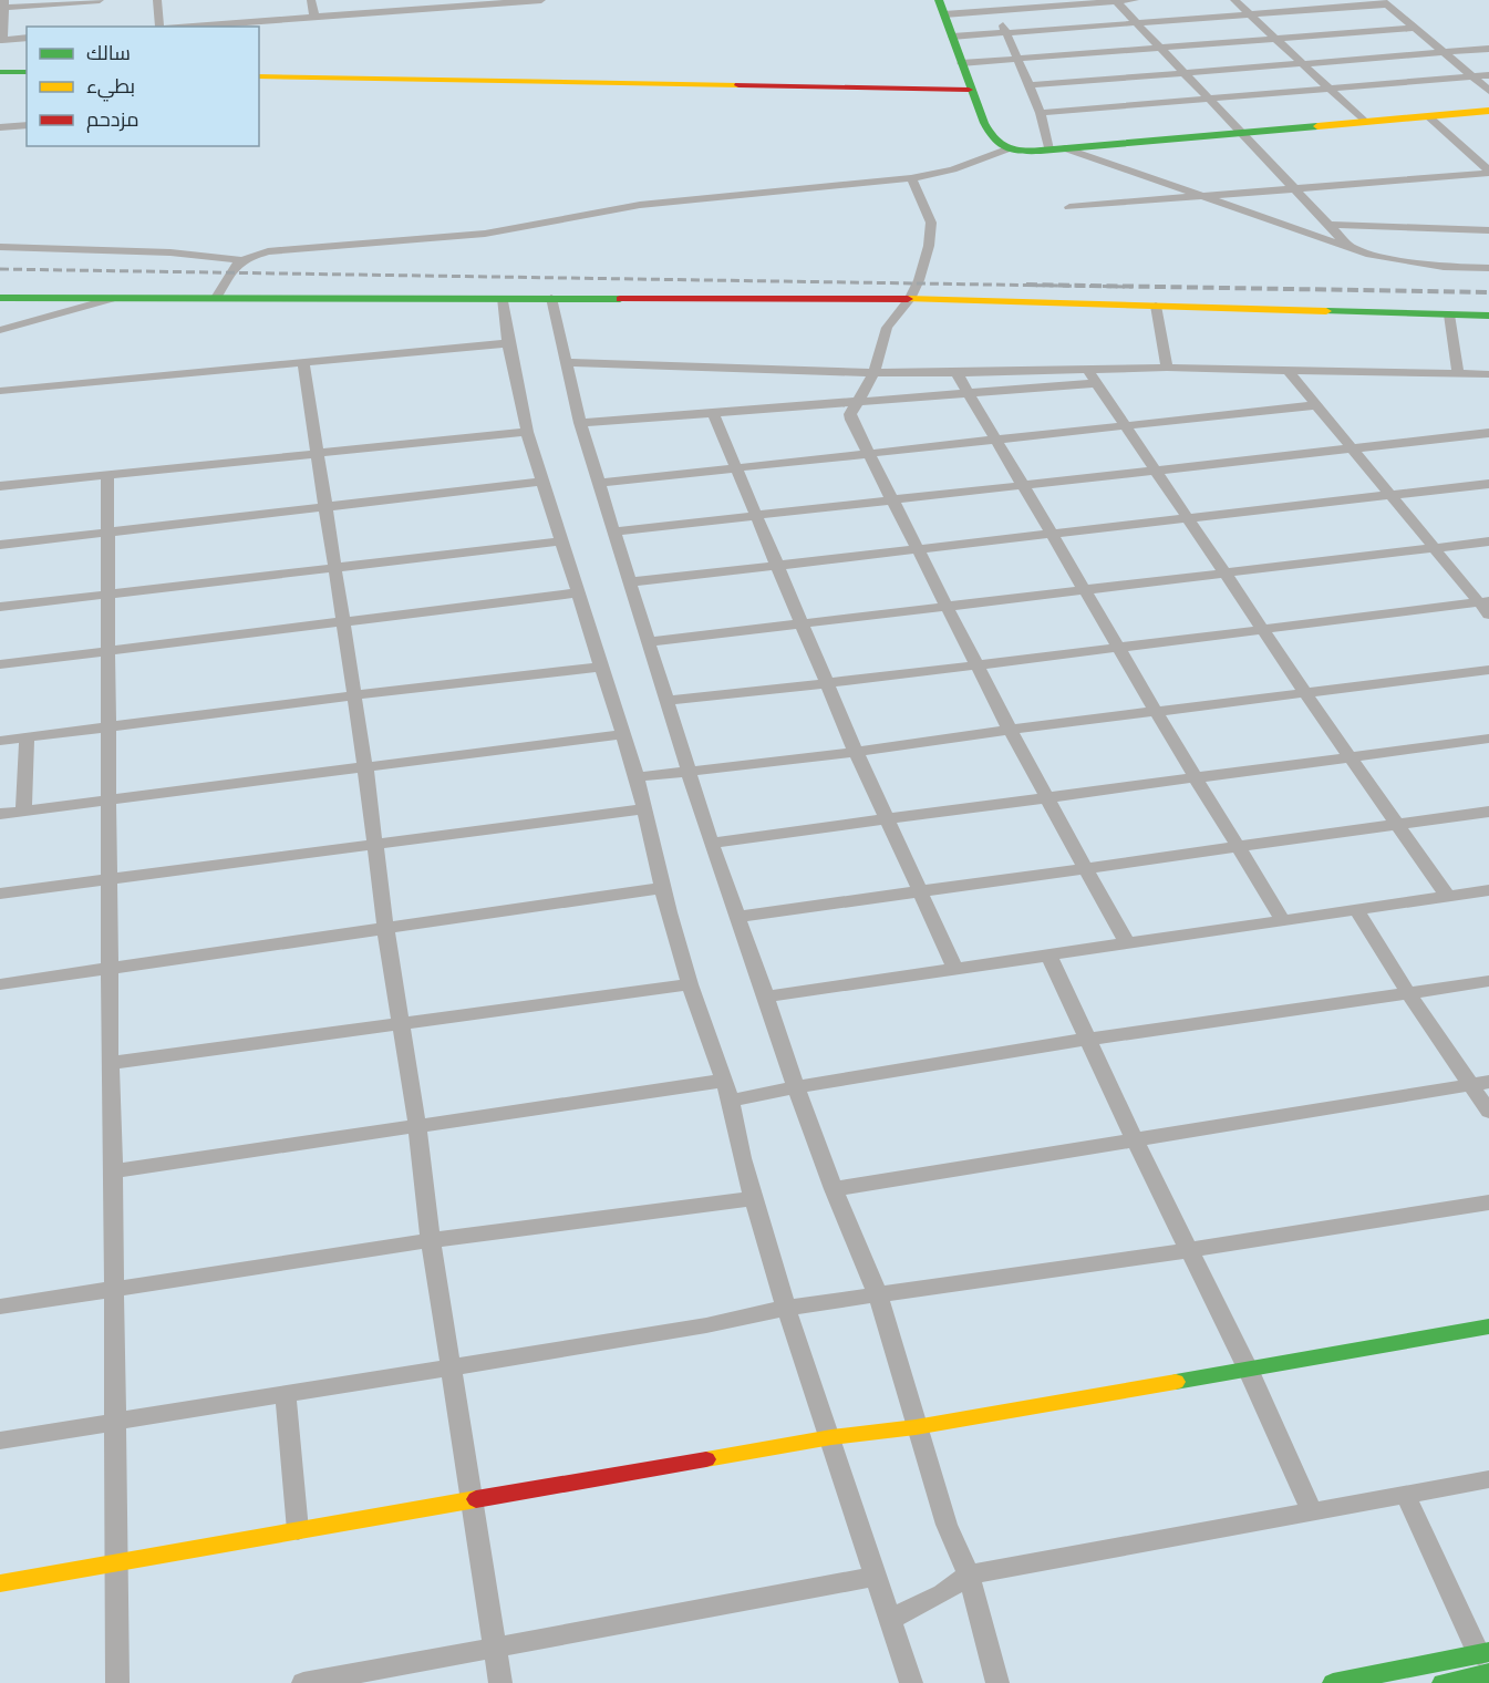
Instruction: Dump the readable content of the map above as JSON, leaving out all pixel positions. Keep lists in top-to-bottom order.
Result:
{
  "legend": ["سالك", "بطيء", "مزدحم"]
}
